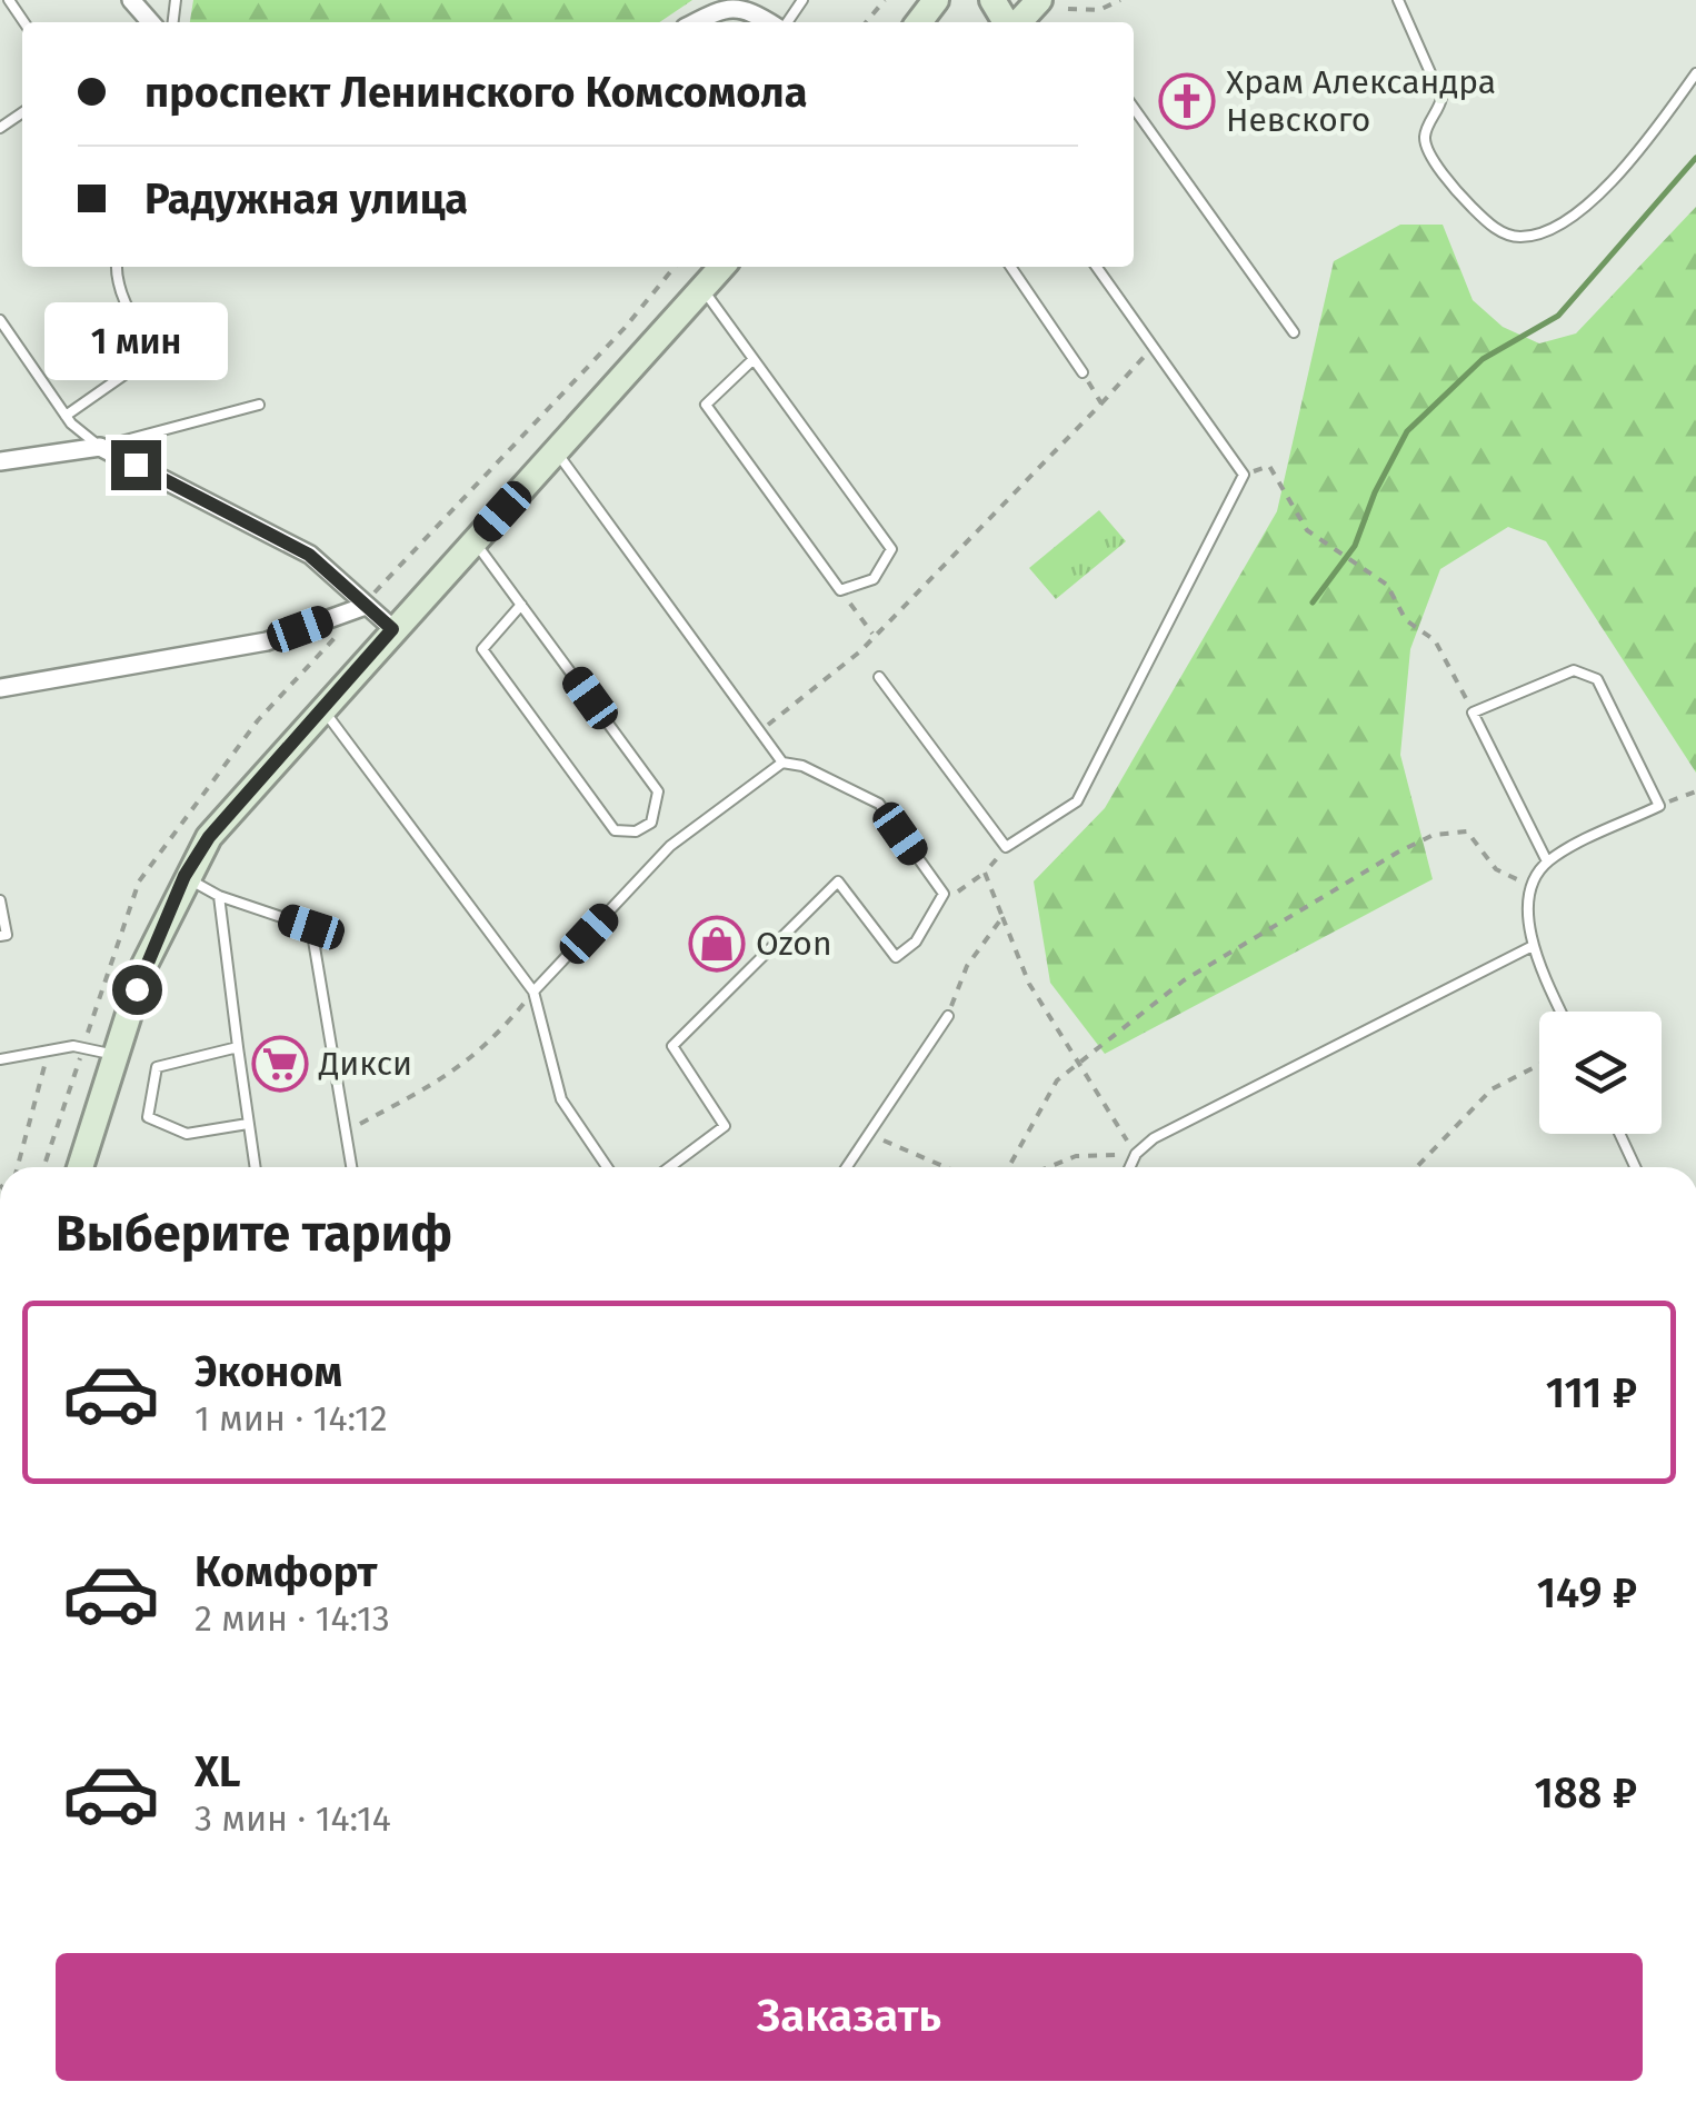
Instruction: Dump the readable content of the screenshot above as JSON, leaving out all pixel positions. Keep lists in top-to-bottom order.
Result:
{
  "places": {
    "church": ["Храм Александра Невского"],
    "shop": ["Ozon"],
    "supermarket": ["Дикси"]
  },
  "page": {
    "banner": ["проспект Ленинского Комсомола", "Радужная улица"],
    "bubble": "1 мин",
    "heading": "Выберите тариф",
    "list": [
      {
        "name": "Эконом",
        "note": "1 мин · 14:12",
        "value": "111 ₽"
      },
      {
        "name": "Комфорт",
        "note": "2 мин · 14:13",
        "value": "149 ₽"
      },
      {
        "name": "XL",
        "note": "3 мин · 14:14",
        "value": "188 ₽"
      }
    ],
    "buttons": "Заказать"
  }
}
